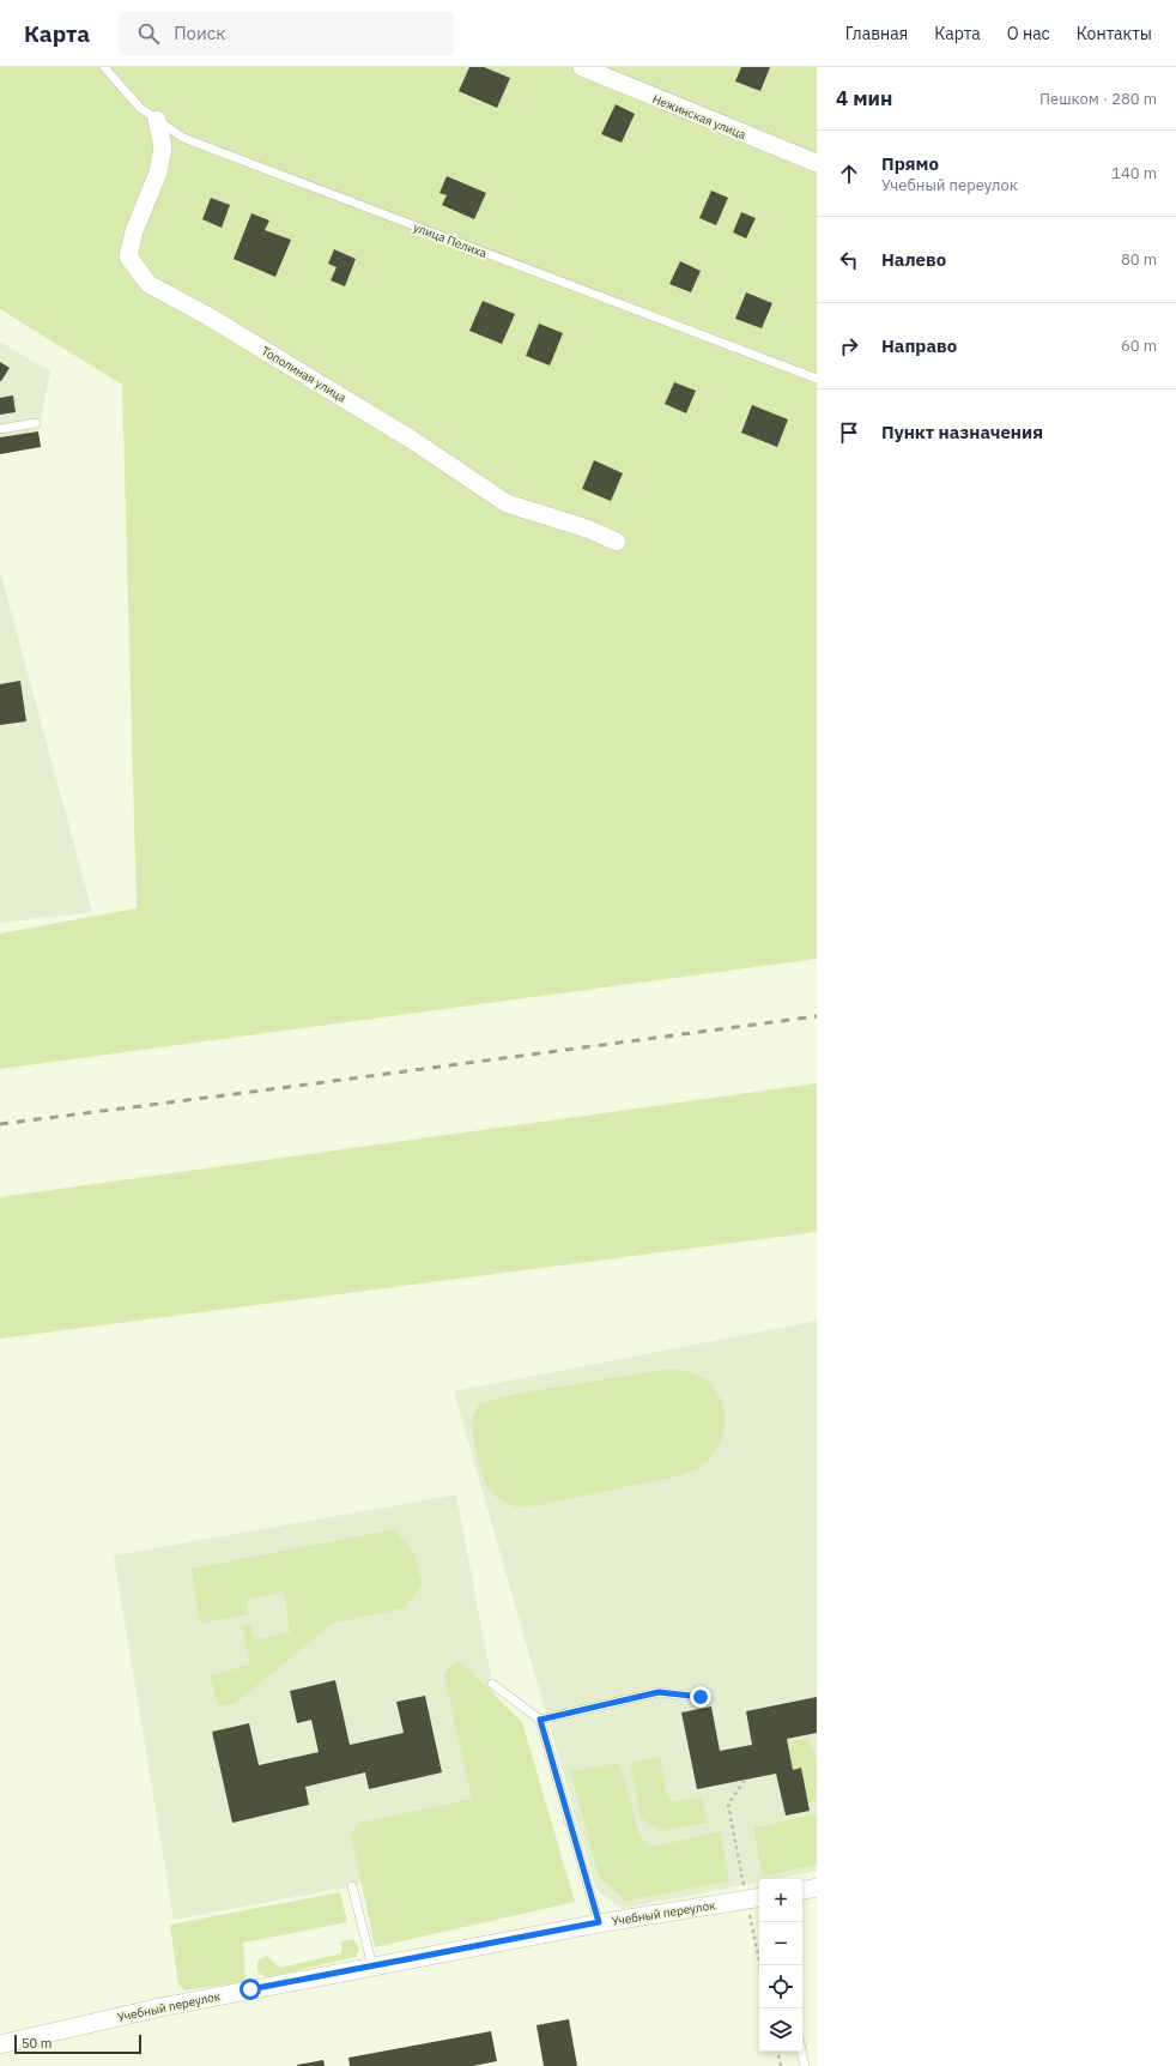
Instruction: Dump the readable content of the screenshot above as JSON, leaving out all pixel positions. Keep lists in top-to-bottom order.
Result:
{
  "streets": {
    "street": ["Нежинская улица", "Тополиная улица", "Учебный переулок"],
    "lane": ["улица Пелиха"]
  },
  "crossings": [
    ["улица Пелиха", "Тополиная улица"]
  ],
  "scale_bar": "50 m",
  "page": {
    "header": "Карта",
    "search": "Поиск",
    "nav": [
      "Главная",
      "Карта",
      "О нас",
      "Контакты"
    ],
    "heading": ["4 мин", "Пешком · 280 m"],
    "list": [
      ["Прямо", "Учебный переулок", "140 m"],
      ["Налево", "80 m"],
      ["Направо", "60 m"],
      "Пункт назначения"
    ],
    "map_buttons": ["+", "−"],
    "scale": "50 m"
  }
}
